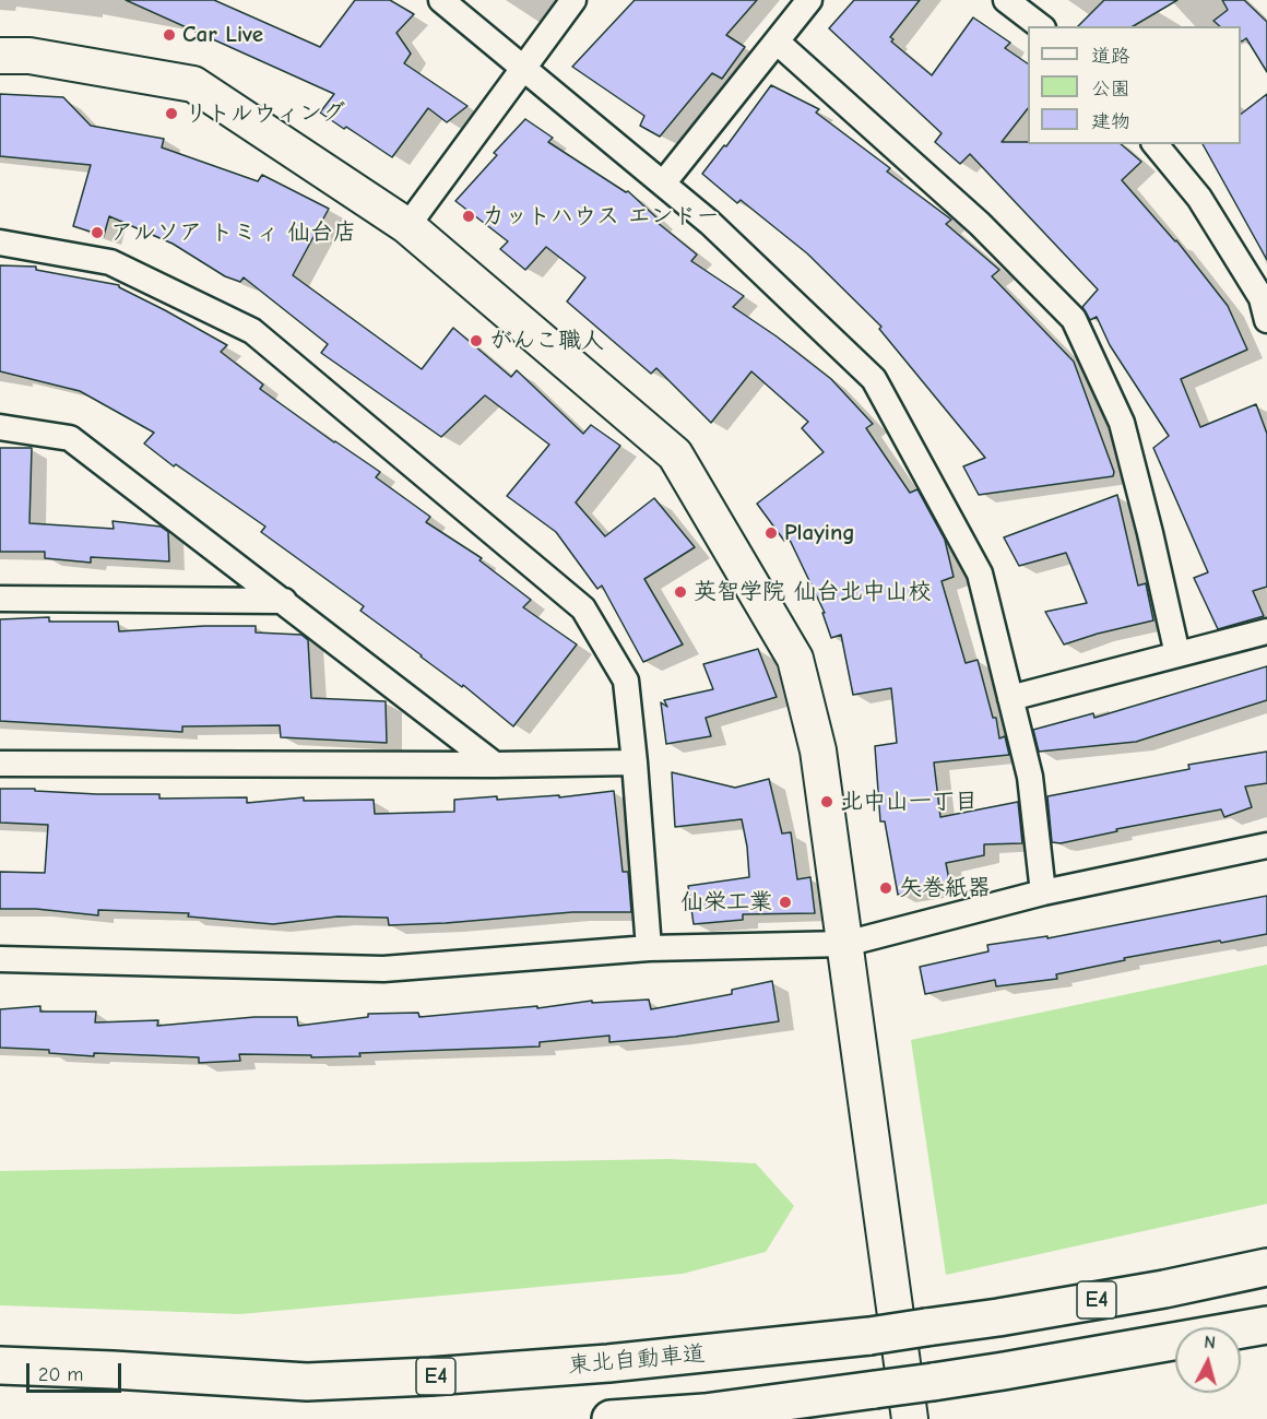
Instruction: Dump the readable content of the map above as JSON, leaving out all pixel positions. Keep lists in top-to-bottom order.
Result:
{
  "streets": {
    "highway": ["E4", "東北自動車道"]
  },
  "places": [
    "Car Live",
    "リトルウィング",
    "カットハウス エンドー",
    "アルソア トミィ 仙台店",
    "がんこ職人",
    "Playing",
    "英智学院 仙台北中山校",
    "北中山一丁目",
    "矢巻紙器",
    "仙栄工業"
  ],
  "legend": ["道路", "公園", "建物"],
  "scale_bar": "20 m",
  "north": "top"
}
